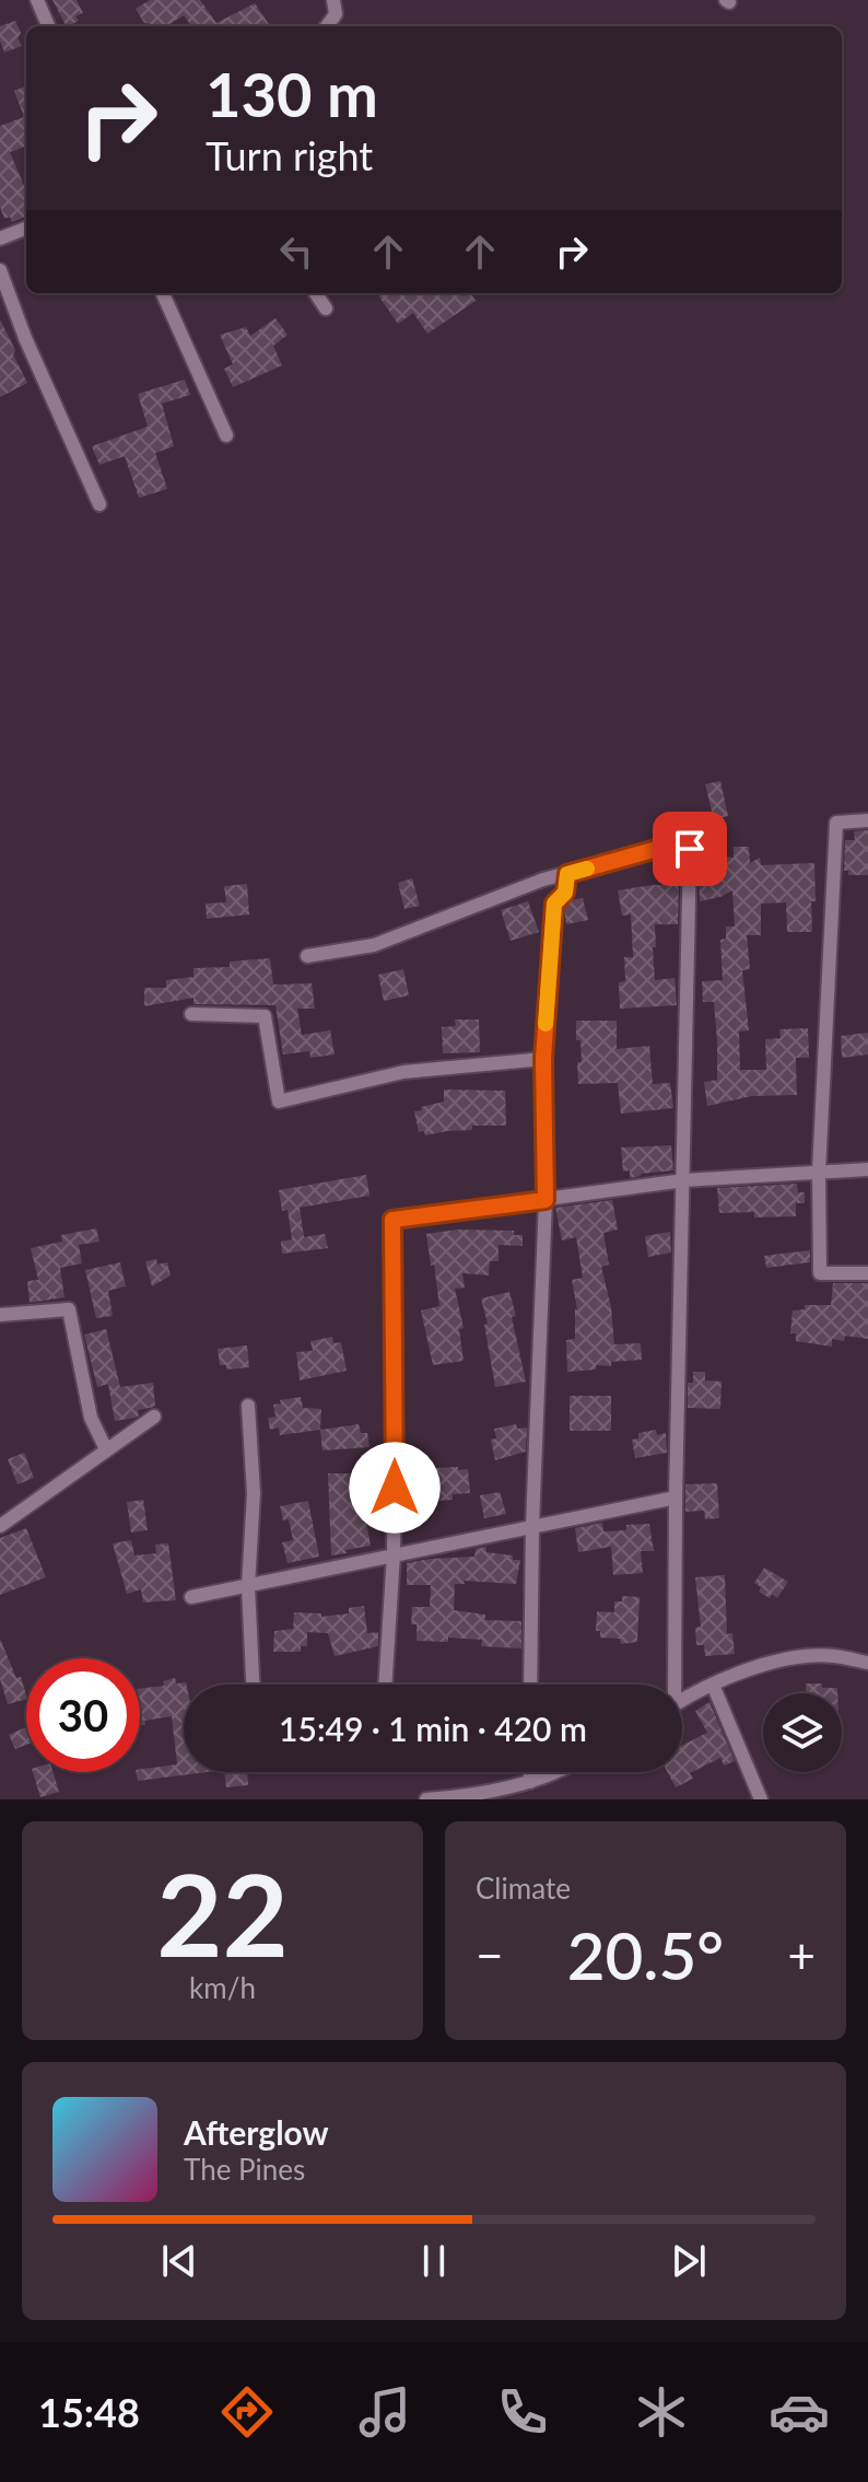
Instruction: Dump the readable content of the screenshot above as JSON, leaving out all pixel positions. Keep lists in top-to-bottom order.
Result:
{
  "page": {
    "turn": ["130 m", "Turn right"],
    "limit": "30",
    "trip": "15:49 · 1 min · 420 m",
    "tile": [
      ["22", "km/h"],
      "Climate"
    ],
    "heat": ["−", "20.5°", "+"],
    "song": ["Afterglow", "The Pines"],
    "tabs": "15:48"
  }
}
